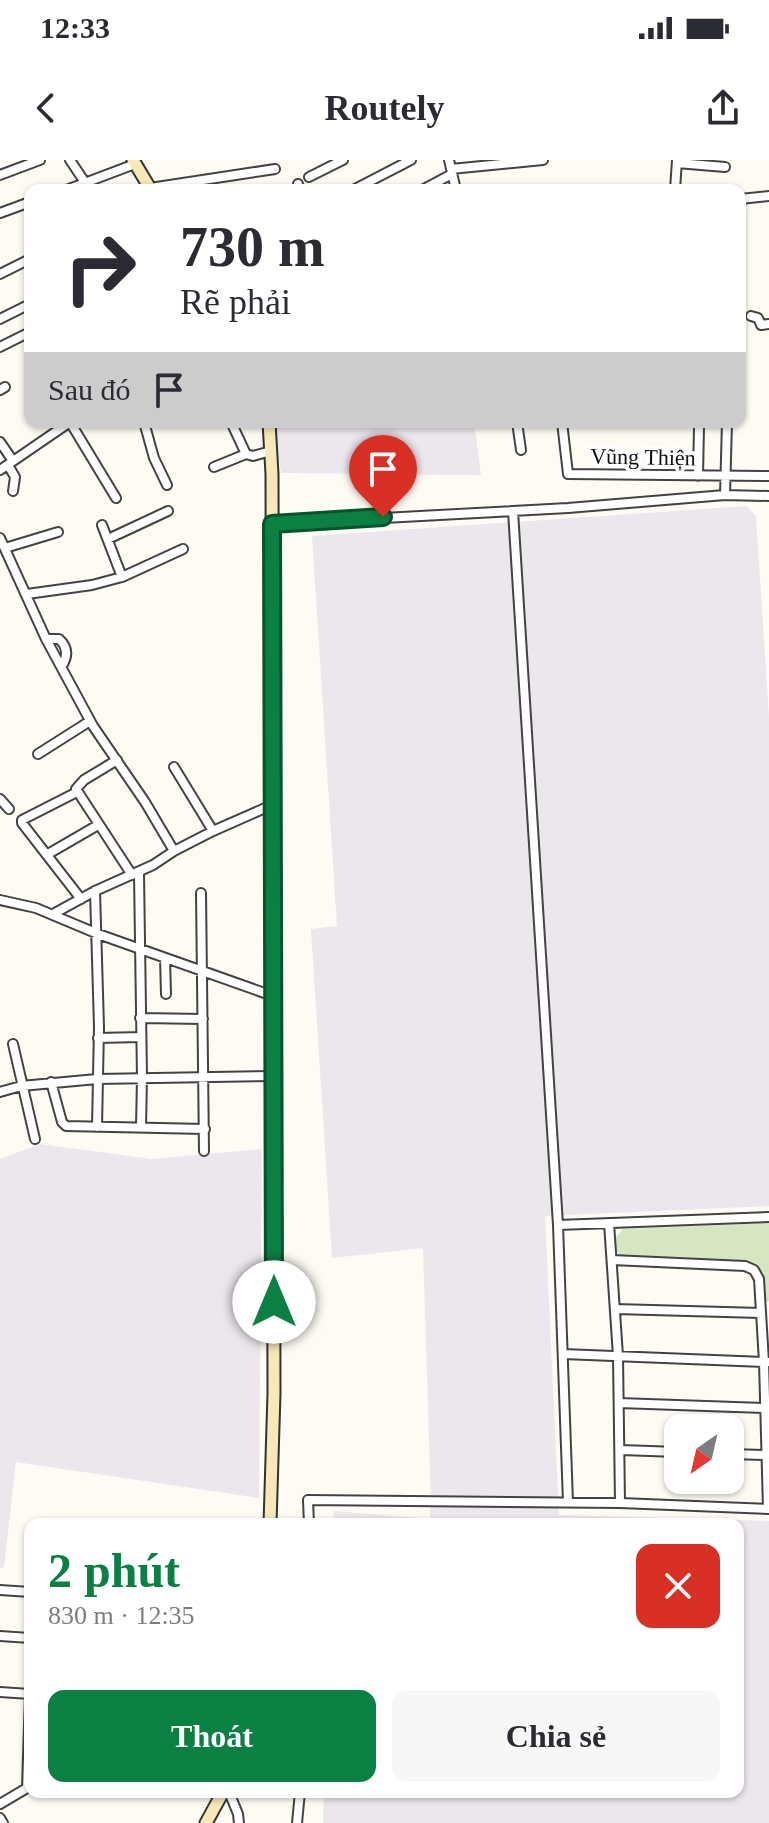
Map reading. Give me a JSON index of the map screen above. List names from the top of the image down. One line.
{"streets":{"street":["Vũng Thiện"]},"north":"bottom left","page":{"status":"12:33","header":"Routely","turn":["730 m","Rẽ phải"],"then":"Sau đó","heading":["2 phút","830 m · 12:35"],"buttons":["Thoát","Chia sẻ"]}}
